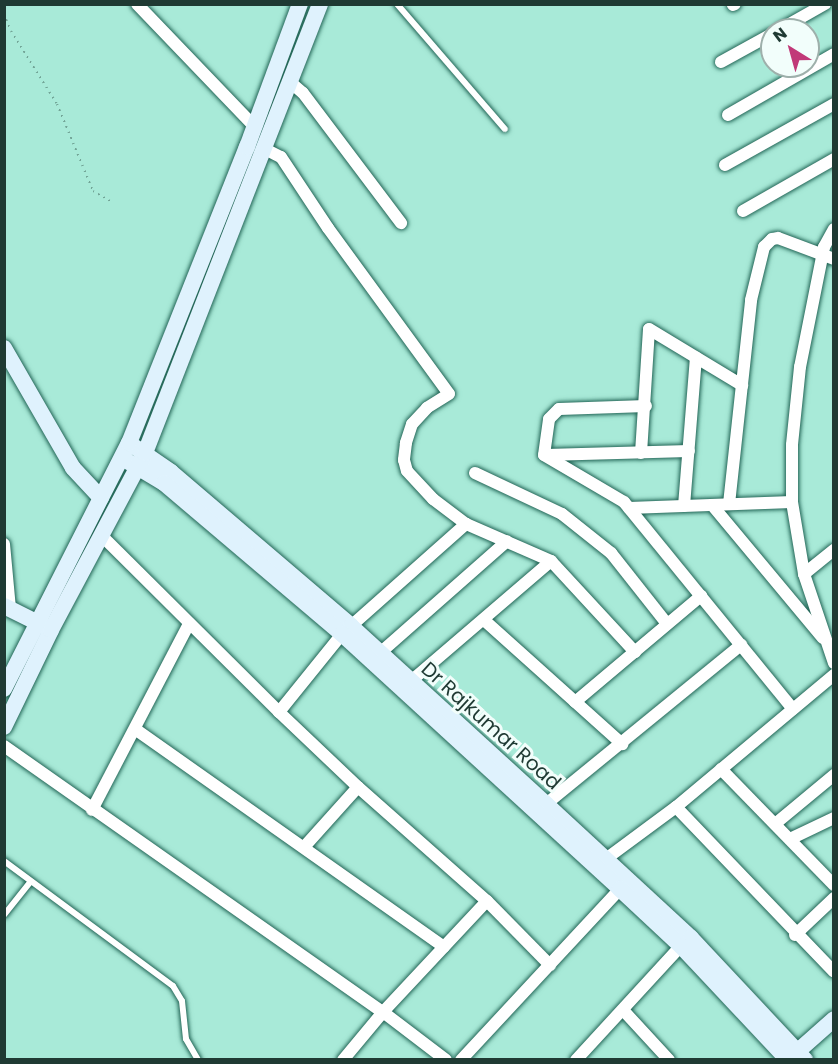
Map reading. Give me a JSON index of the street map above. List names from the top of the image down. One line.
{"streets":{"main road":["Dr Rajkumar Road"]},"north":"top left"}
